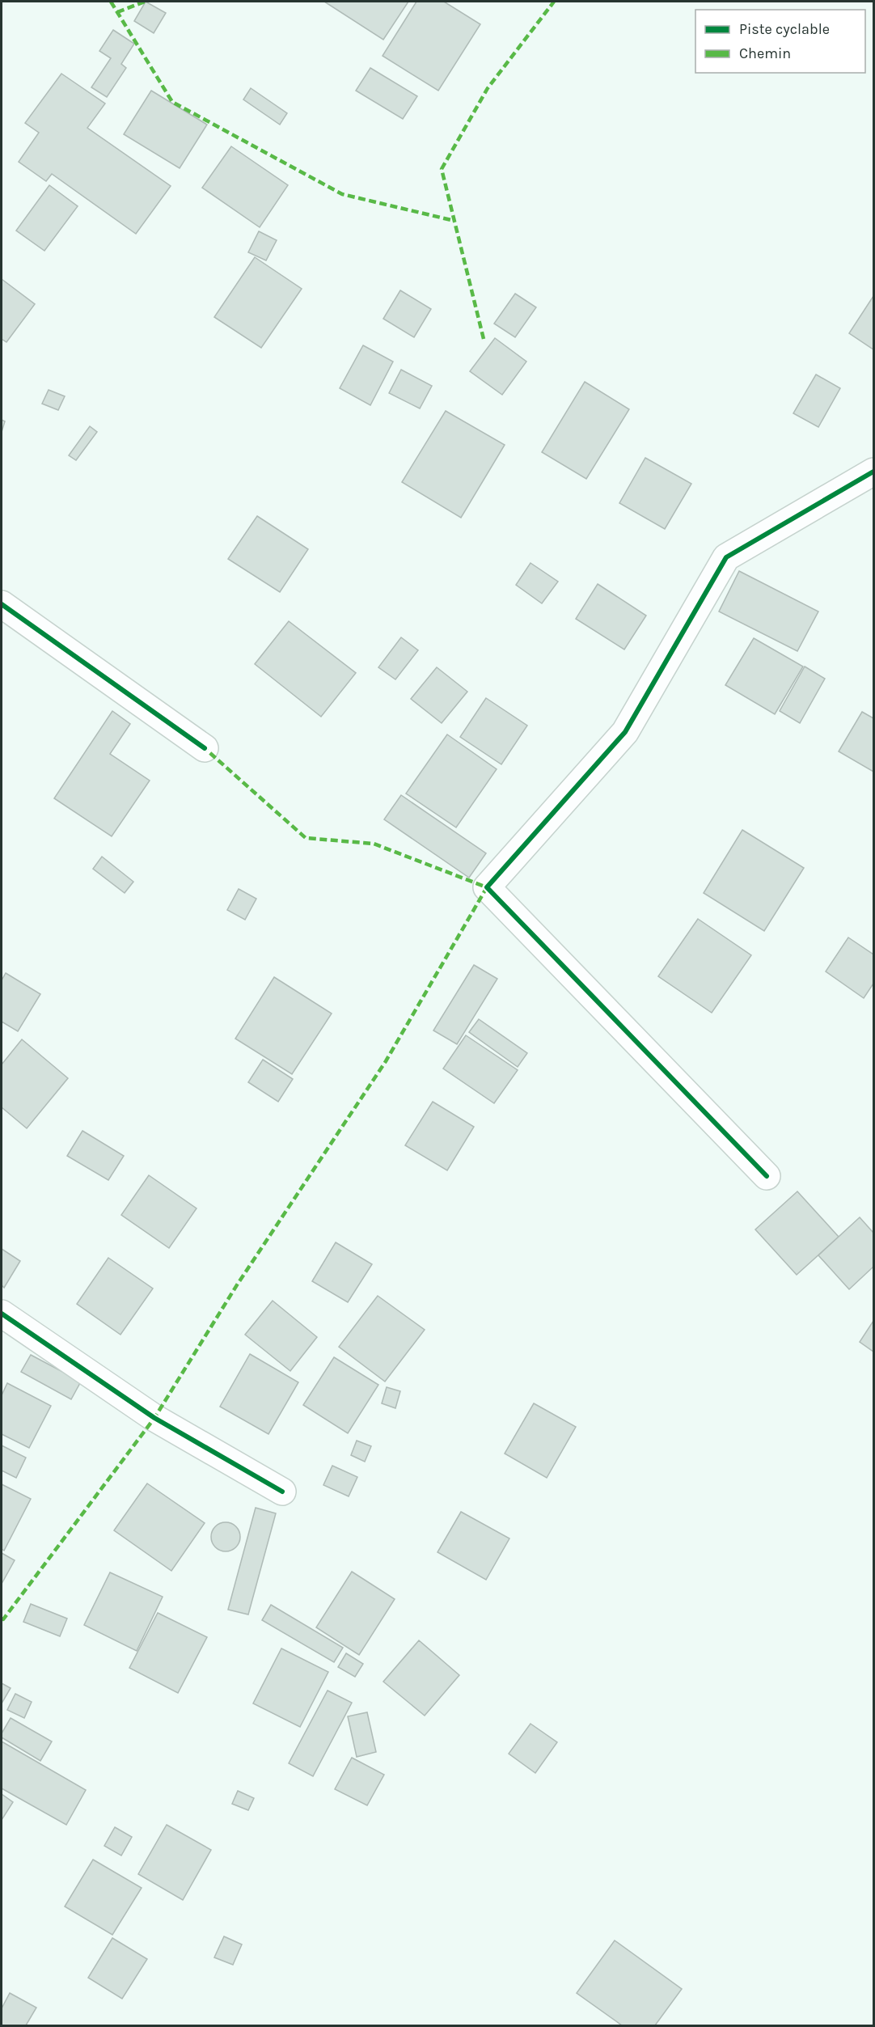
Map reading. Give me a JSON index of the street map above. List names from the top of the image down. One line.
{"legend":["Piste cyclable","Chemin"]}
